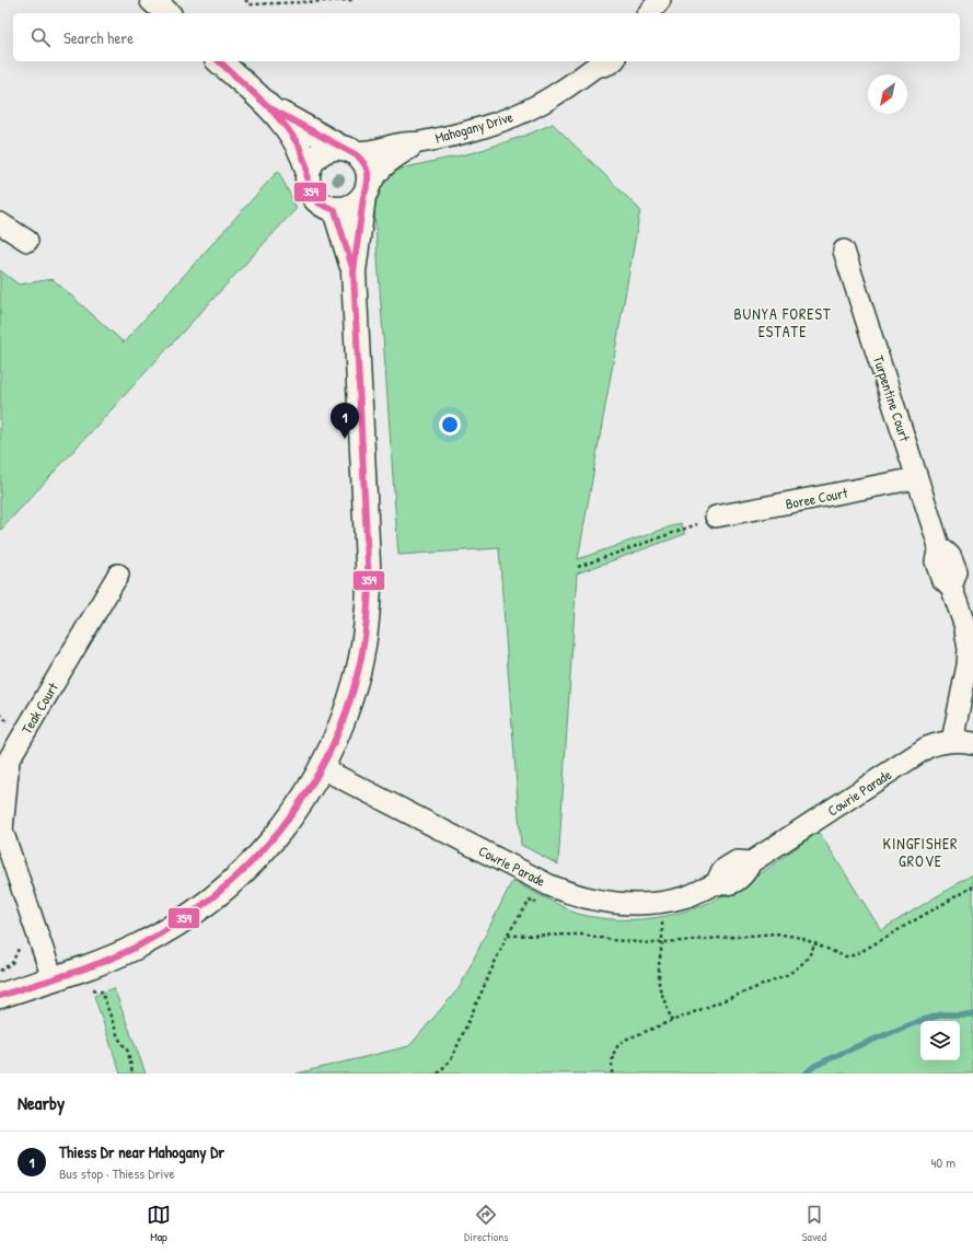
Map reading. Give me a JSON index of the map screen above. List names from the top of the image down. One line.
{"streets":{"street":["Mahogany Drive","Turpentine Court","Boree Court","Teak Court","Cowrie Parade"]},"crossings":[["Turpentine Court","Boree Court"],["Turpentine Court","Cowrie Parade"]],"districts":["BUNYA FOREST ESTATE","KINGFISHER GROVE"],"lines":["transit line 359"],"north":"bottom left","page":{"search":"Search here","pins":"1","heading":"Nearby","list":[{"mark":"1","name":"Thiess Dr near Mahogany Dr","note":"Bus stop · Thiess Drive","value":"40 m"}],"nav":["Map","Directions","Saved"]}}
